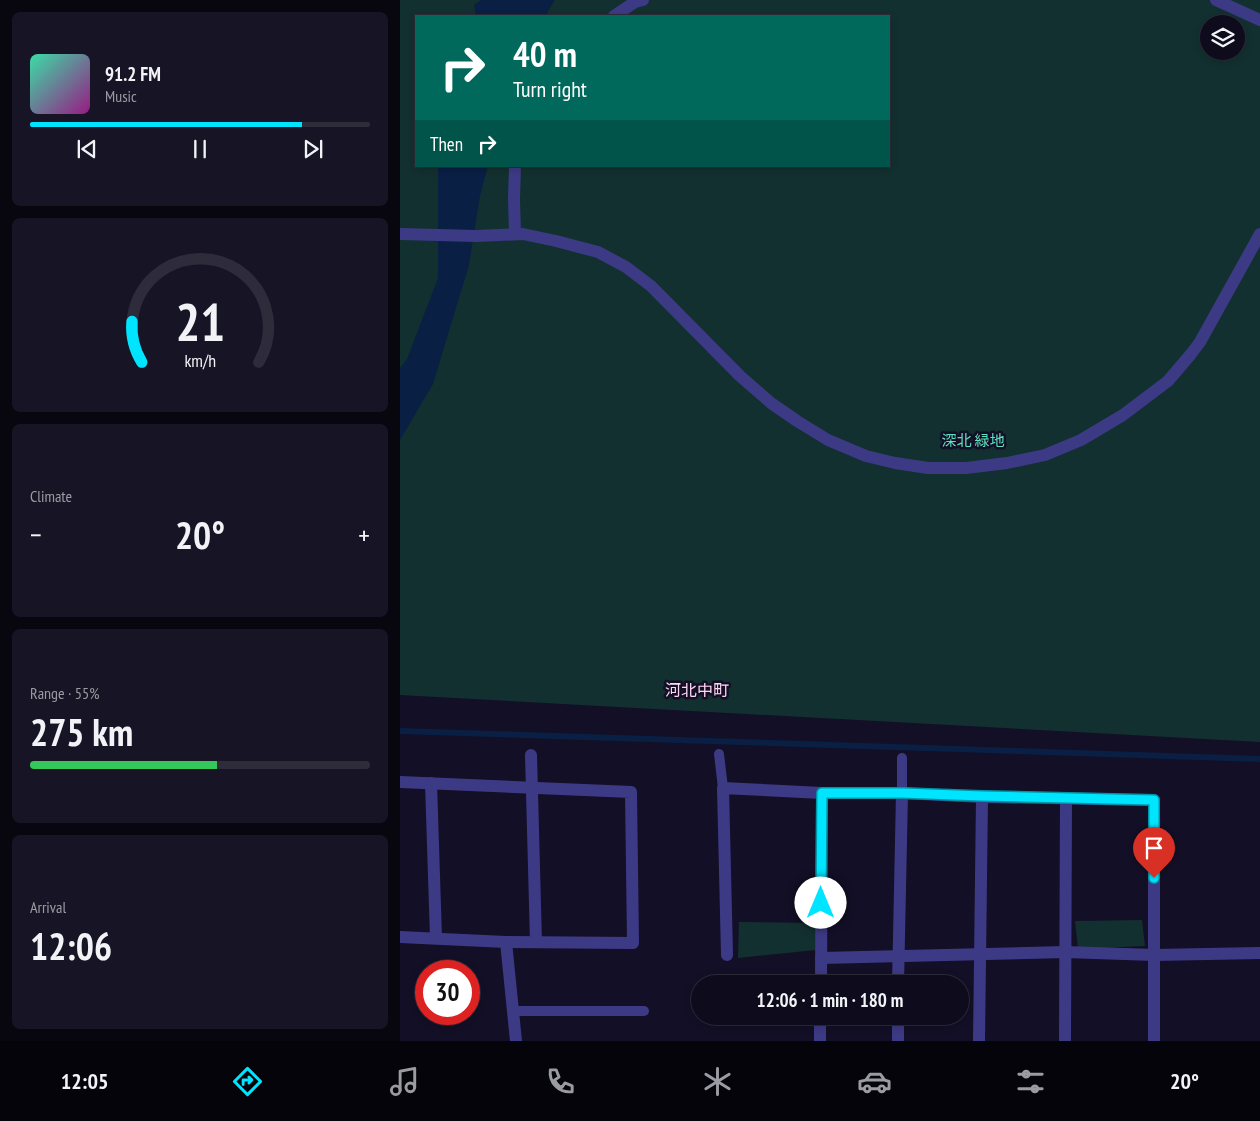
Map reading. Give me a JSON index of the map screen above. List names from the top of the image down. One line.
{"districts":["河北中町"],"parks":["深北 緑地"],"page":{"turn":["40 m","Turn right"],"song":["91.2 FM","Music"],"then":"Then","tile":["Climate",["Range · 55%","275 km"],["Arrival","12:06"]],"heat":["−","20°","+"],"limit":"30","trip":"12:06 · 1 min · 180 m","tabs":["12:05","20°"],"gauge":["21","km/h"]}}
